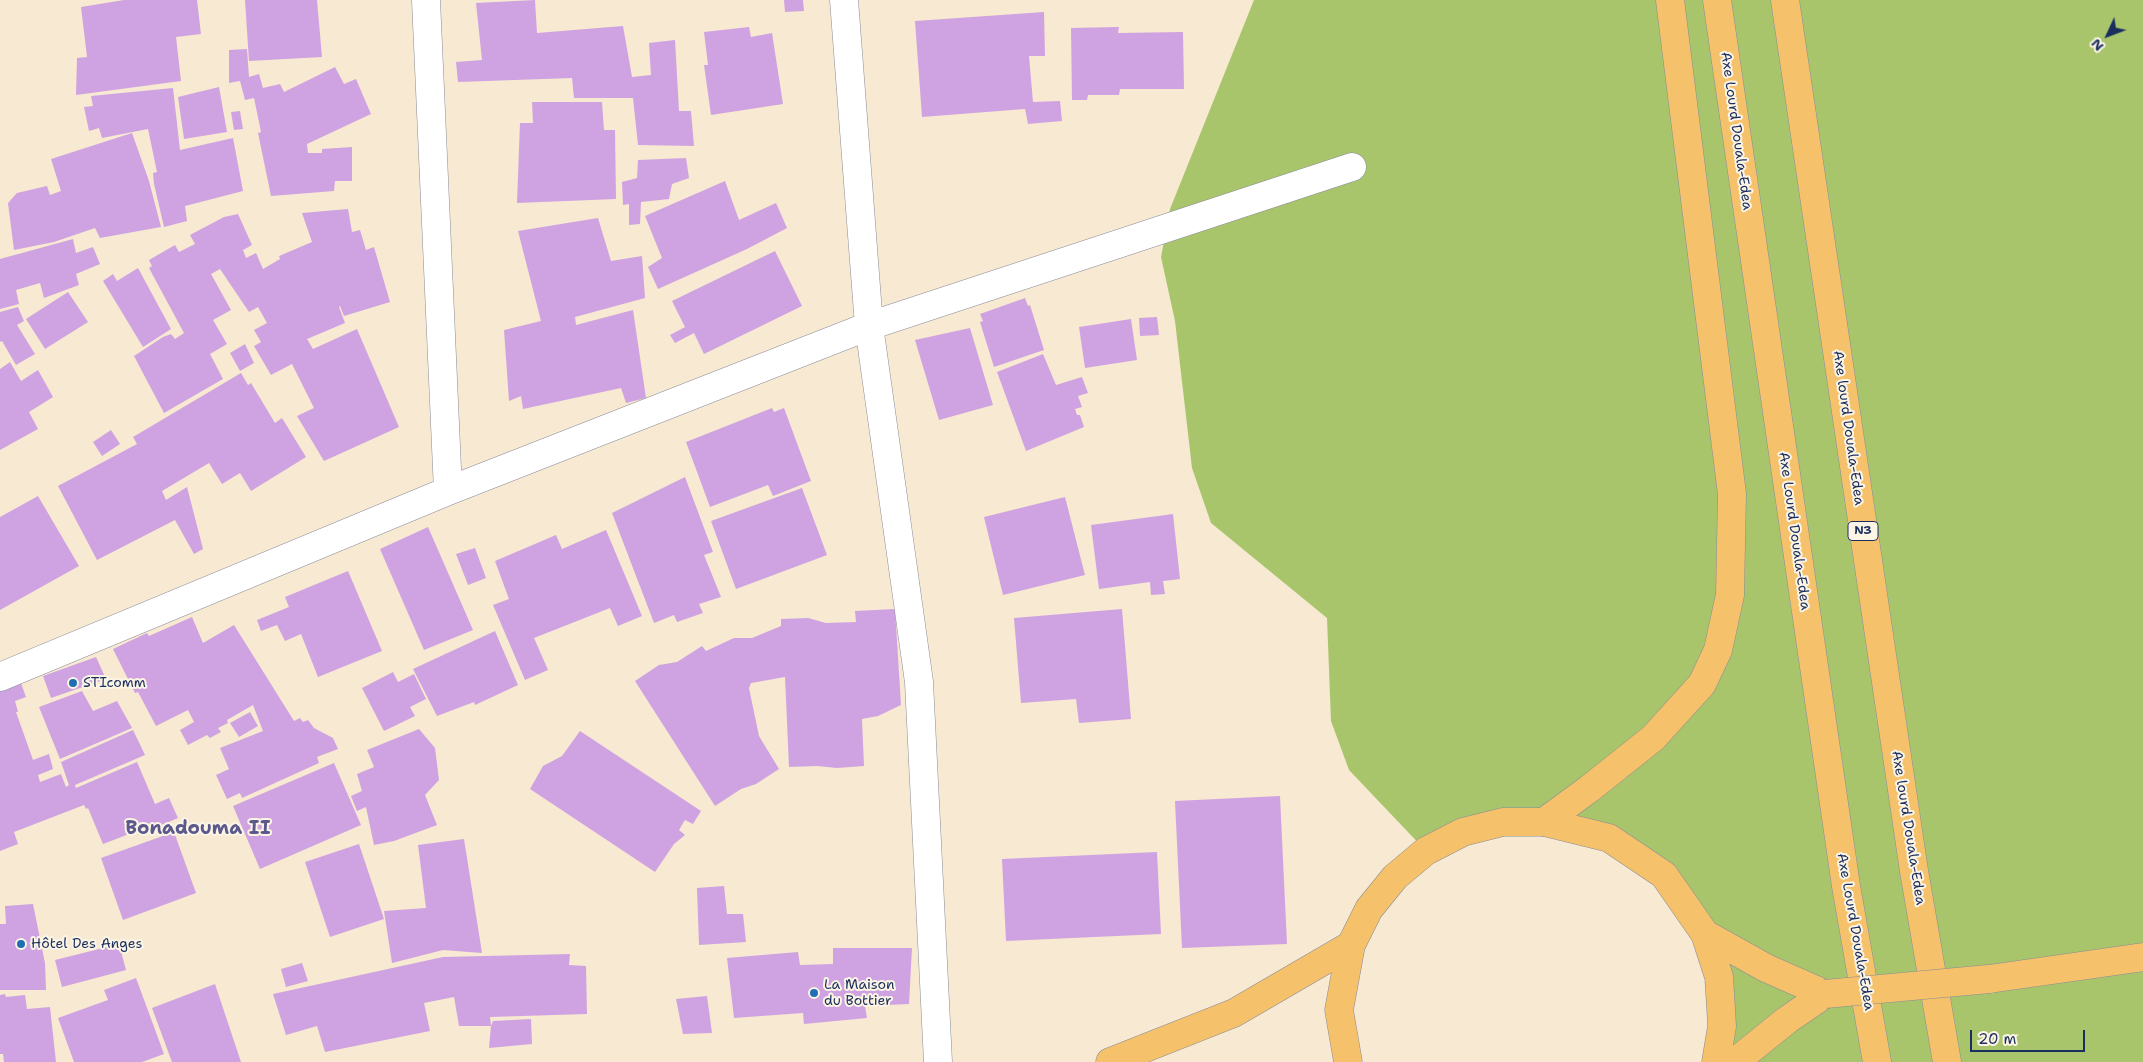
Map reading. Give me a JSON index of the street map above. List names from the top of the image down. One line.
{"streets":{"main road":["Axe Lourd Douala-Edea","Axe lourd Douala-Edea","N3"]},"districts":["Bonadouma II"],"places":["STIcomm","Hôtel Des Anges","La Maison du Bottier"],"scale_bar":"20 m","north":"bottom left"}
